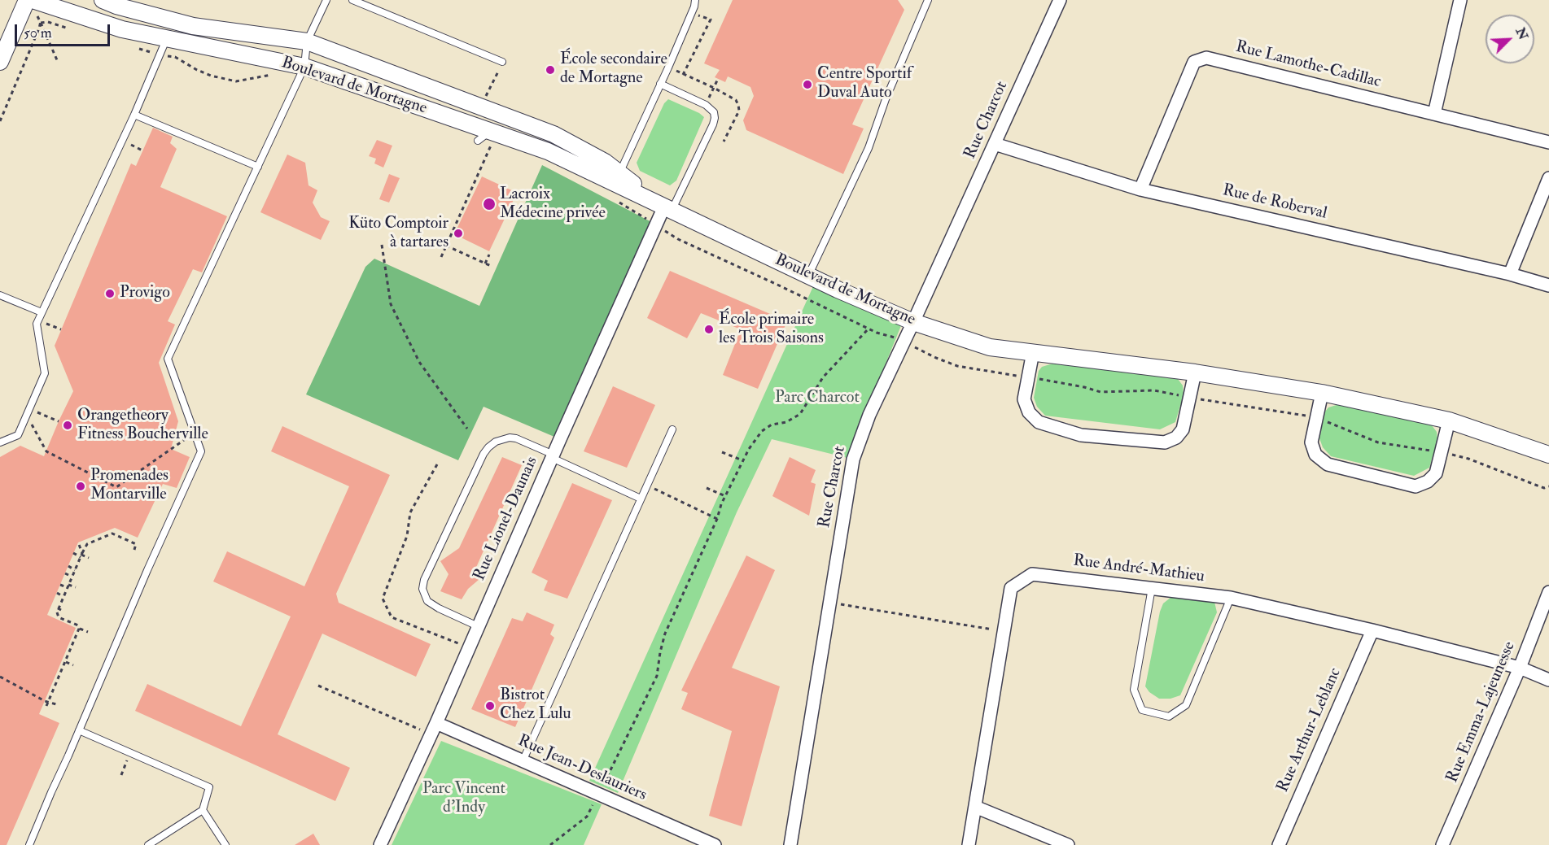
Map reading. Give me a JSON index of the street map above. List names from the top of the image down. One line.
{"streets":{"street":["Rue Lamothe-Cadillac","Boulevard de Mortagne","Rue Charcot","Rue de Roberval","Rue Lionel-Daunais","Rue André-Mathieu","Rue Emma-Lajeunesse","Rue Arthur-Leblanc","Rue Jean-Deslauriers"]},"crossings":[["Rue Lamothe-Cadillac","Rue de Roberval"],["Boulevard de Mortagne","Rue Charcot"],["Boulevard de Mortagne","Rue Lionel-Daunais"],["Rue Charcot","Rue de Roberval"],["Rue Lionel-Daunais","Rue Jean-Deslauriers"],["Rue André-Mathieu","Rue Emma-Lajeunesse"],["Rue André-Mathieu","Rue Arthur-Leblanc"]],"parks":["Parc Charcot","Parc Vincent d'Indy"],"places":["École secondaire de Mortagne","Centre Sportif Duval Auto","Lacroix Médecine privée","Küto Comptoir à tartares","Provigo","École primaire les Trois Saisons","Orangetheory Fitness Boucherville","Promenades Montarville","Bistrot Chez Lulu"],"scale_bar":"50 m","north":"top right"}
